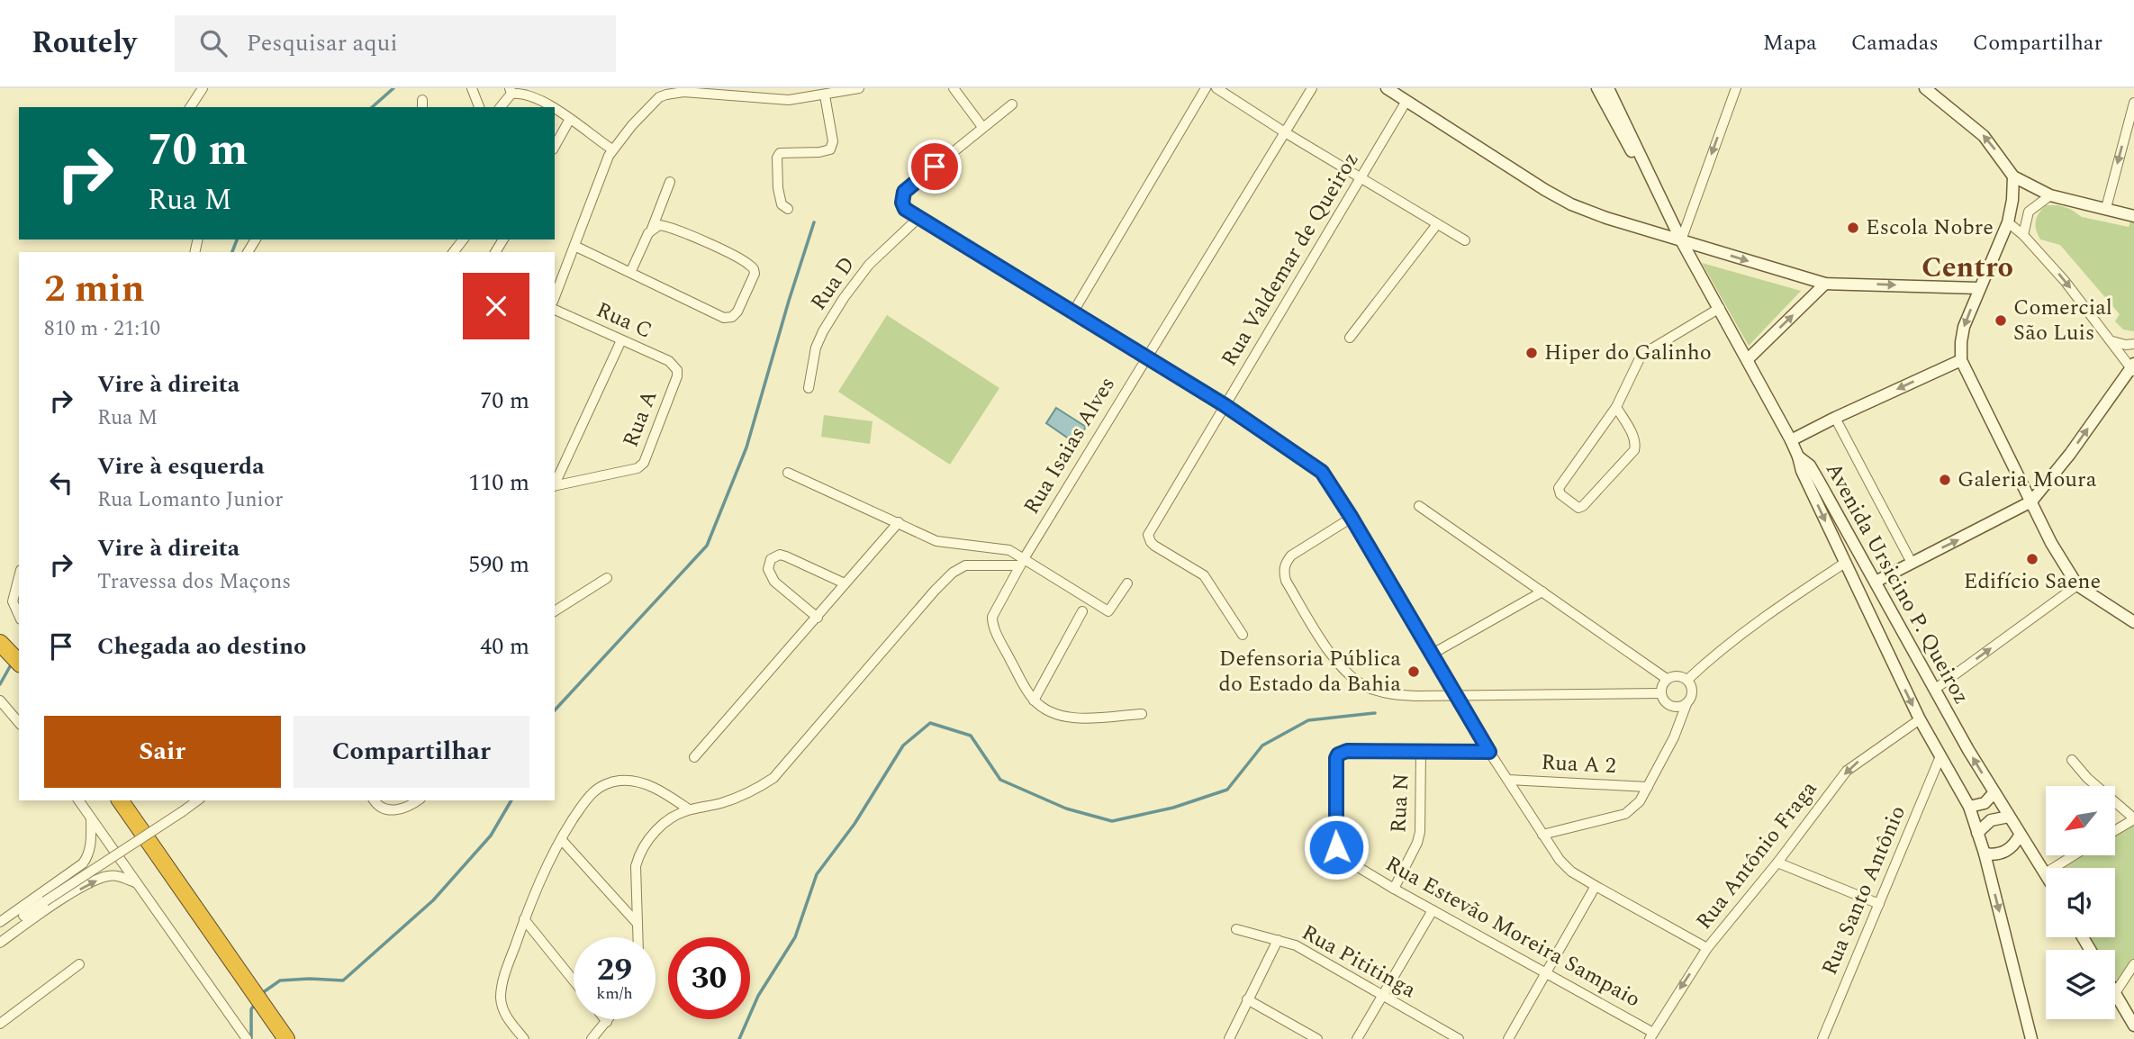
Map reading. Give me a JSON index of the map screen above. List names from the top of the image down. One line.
{"streets":{"street":["Rua Valdemar de Queiroz","Rua D","Rua C","Rua A","Rua Isaias Alves","Avenida Ursicino P. Queiroz","Rua A 2","Rua N","Rua Antônio Fraga","Rua Santo Antônio","Rua Estevão Moreira Sampaio","Rua Pititinga"]},"crossings":[["Rua C","Rua A"],["Avenida Ursicino P. Queiroz","Rua Antônio Fraga"],["Avenida Ursicino P. Queiroz","Rua Santo Antônio"],["Rua N","Rua Estevão Moreira Sampaio"],["Rua Antônio Fraga","Rua Estevão Moreira Sampaio"]],"one_way":["Rua Antônio Fraga"],"districts":["Centro"],"places":["Escola Nobre","Comercial São Luis","Hiper do Galinho","Galeria Moura","Edifício Saene","Defensoria Pública do Estado da Bahia"],"north":"bottom left","page":{"header":"Routely","search":"Pesquisar aqui","nav":["Mapa","Camadas","Compartilhar"],"turn":["70 m","Rua M"],"heading":["2 min","810 m · 21:10"],"list":[{"name":"Vire à direita","note":"Rua M","value":"70 m"},{"name":"Vire à esquerda","note":"Rua Lomanto Junior","value":"110 m"},{"name":"Vire à direita","note":"Travessa dos Maçons","value":"590 m"},{"name":"Chegada ao destino","value":"40 m"}],"buttons":["Sair","Compartilhar"],"speed":"29 km/h","limit":"30"}}
